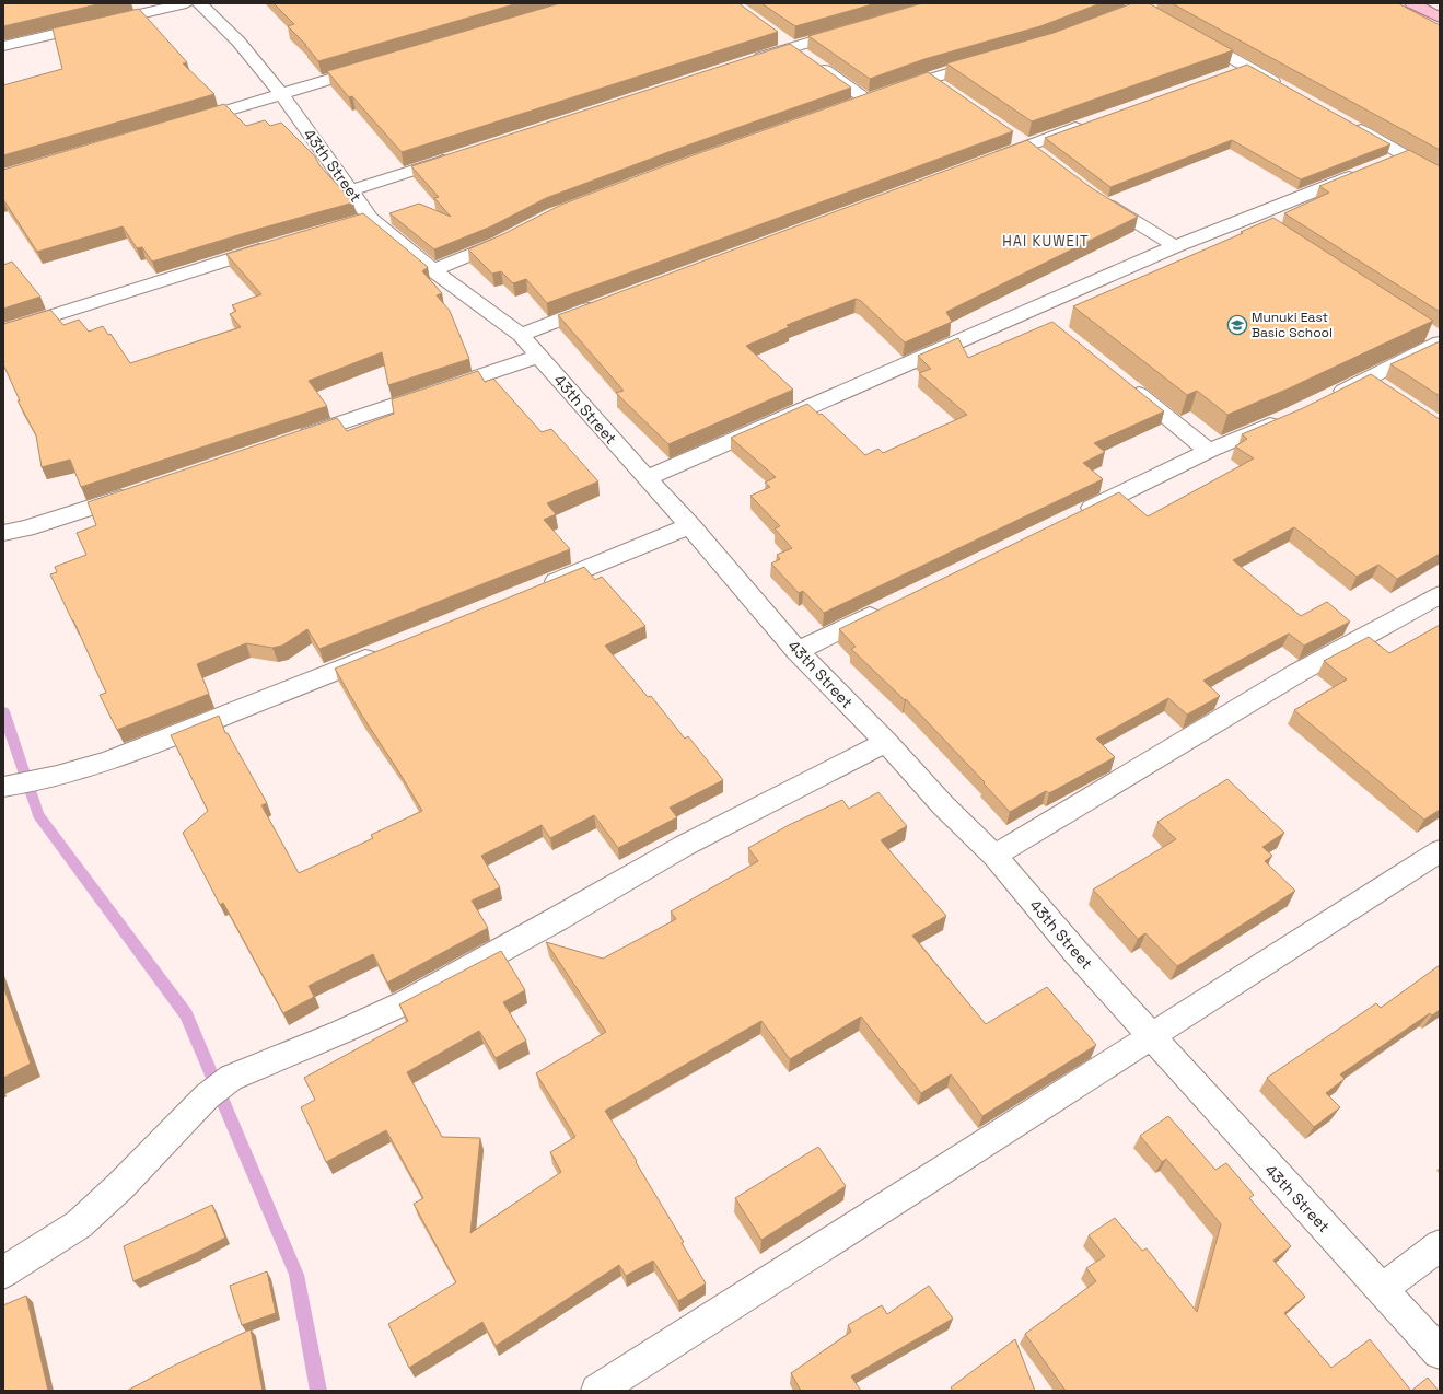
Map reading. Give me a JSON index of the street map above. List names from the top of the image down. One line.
{"streets":{"street":["43th Street"]},"districts":["HAI KUWEIT"],"places":{"school or university":["Munuki East Basic School"]}}
